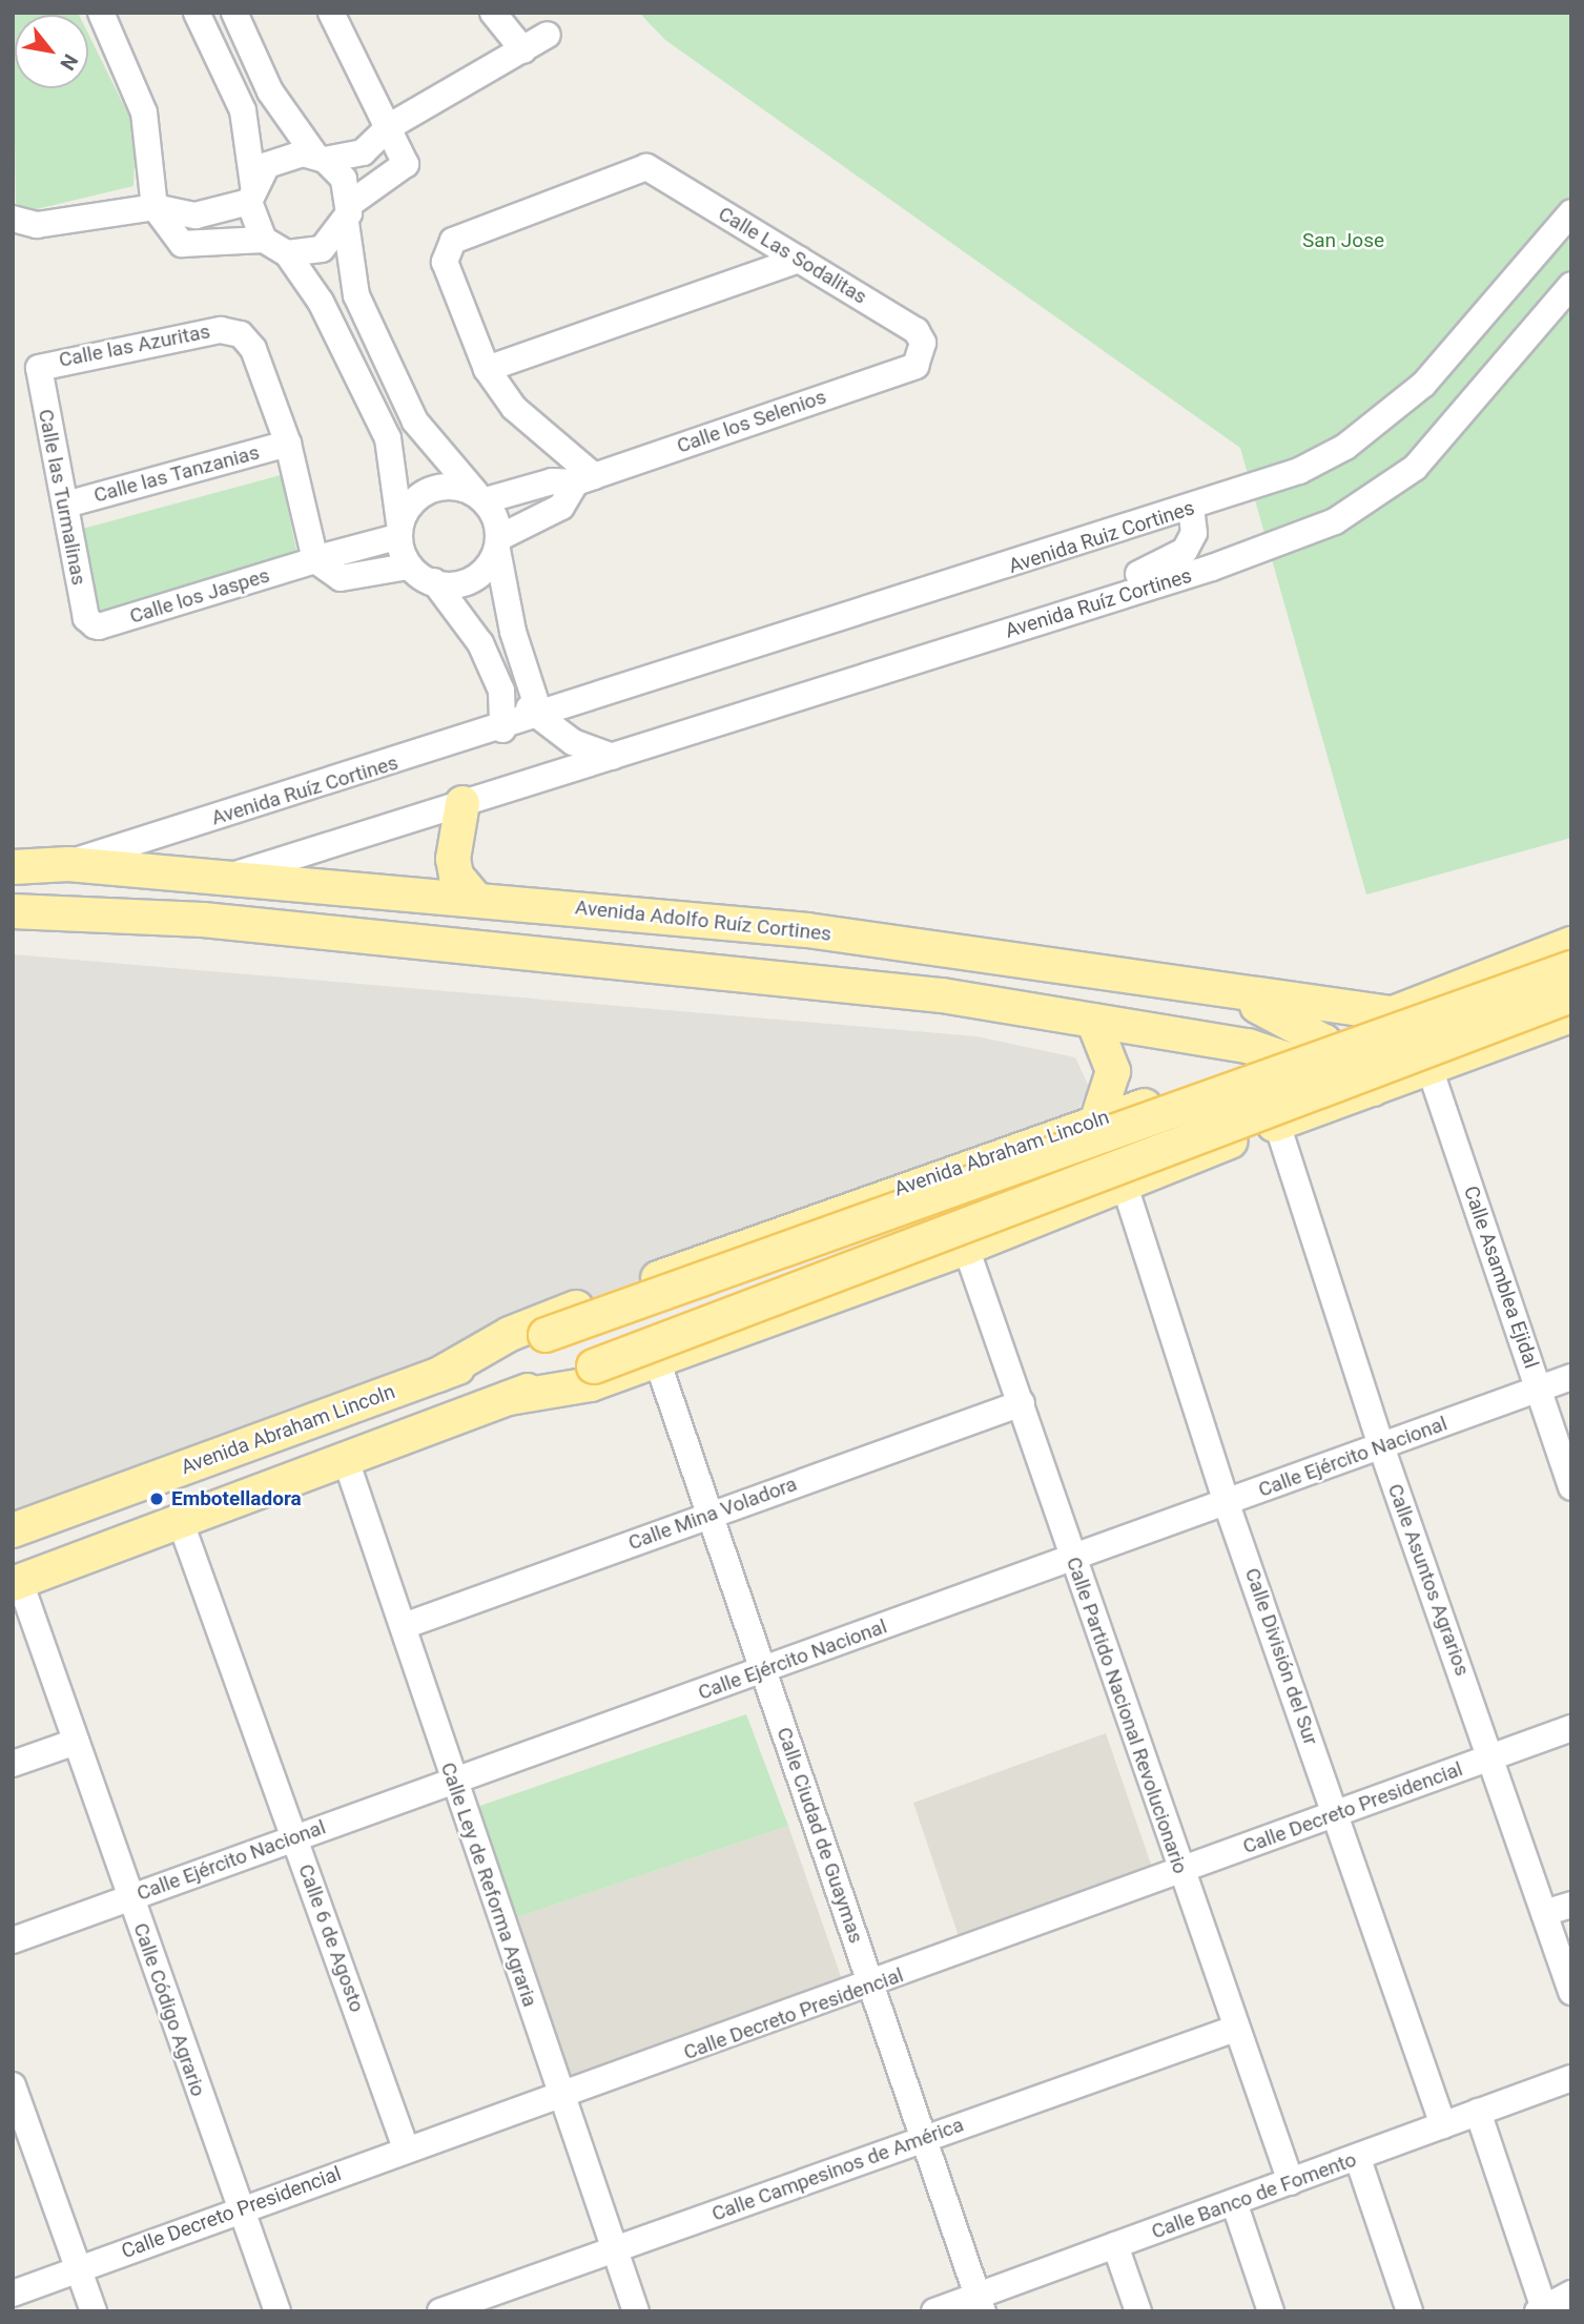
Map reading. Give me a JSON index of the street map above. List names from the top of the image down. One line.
{"streets":{"main road":["Avenida Adolfo Ruíz Cortines","Avenida Abraham Lincoln"],"street":["Calle Las Sodalitas","Calle las Azuritas","Calle los Selenios","Calle las Tanzanias","Calle las Turmalinas","Avenida Ruiz Cortines","Calle los Jaspes","Avenida Ruíz Cortines","Calle Asamblea Ejidal","Calle Ejército Nacional","Calle Mina Voladora","Calle Asuntos Agrarios","Calle División del Sur","Calle Partido Nacional Revolucionario","Calle Decreto Presidencial","Calle Ciudad de Guaymas","Calle Ley de Reforma Agraria","Calle 6 de Agosto","Calle Código Agrario","Calle Campesinos de América","Calle Banco de Fomento"]},"crossings":[["Calle Las Sodalitas","Calle los Selenios"],["Calle las Azuritas","Calle las Tanzanias"],["Calle las Azuritas","Calle las Turmalinas"],["Calle los Selenios","Calle los Jaspes"],["Calle las Tanzanias","Calle las Turmalinas"],["Calle las Turmalinas","Calle los Jaspes"],["Avenida Ruiz Cortines","Avenida Ruíz Cortines"],["Avenida Ruíz Cortines","Avenida Adolfo Ruíz Cortines"],["Avenida Adolfo Ruíz Cortines","Avenida Abraham Lincoln"],["Calle Asamblea Ejidal","Calle Ejército Nacional"],["Calle Ejército Nacional","Calle Asuntos Agrarios"],["Calle Ejército Nacional","Calle División del Sur"],["Calle Ejército Nacional","Calle Partido Nacional Revolucionario"],["Calle Ejército Nacional","Calle Ciudad de Guaymas"],["Calle Ejército Nacional","Calle Ley de Reforma Agraria"],["Calle Ejército Nacional","Calle 6 de Agosto"],["Calle Ejército Nacional","Calle Código Agrario"],["Calle Mina Voladora","Calle Partido Nacional Revolucionario"],["Calle Mina Voladora","Calle Ciudad de Guaymas"],["Calle Mina Voladora","Calle Ley de Reforma Agraria"],["Calle Asuntos Agrarios","Calle Decreto Presidencial"],["Calle División del Sur","Calle Decreto Presidencial"],["Calle División del Sur","Calle Banco de Fomento"],["Calle Partido Nacional Revolucionario","Calle Decreto Presidencial"],["Calle Partido Nacional Revolucionario","Calle Campesinos de América"],["Calle Partido Nacional Revolucionario","Calle Banco de Fomento"],["Calle Decreto Presidencial","Calle Ciudad de Guaymas"],["Calle Decreto Presidencial","Calle Ley de Reforma Agraria"],["Calle Decreto Presidencial","Calle 6 de Agosto"],["Calle Decreto Presidencial","Calle Código Agrario"],["Calle Ciudad de Guaymas","Calle Campesinos de América"],["Calle Ciudad de Guaymas","Calle Banco de Fomento"],["Calle Ley de Reforma Agraria","Calle Campesinos de América"]],"parks":["San Jose"],"places":["Embotelladora"],"north":"bottom right"}
